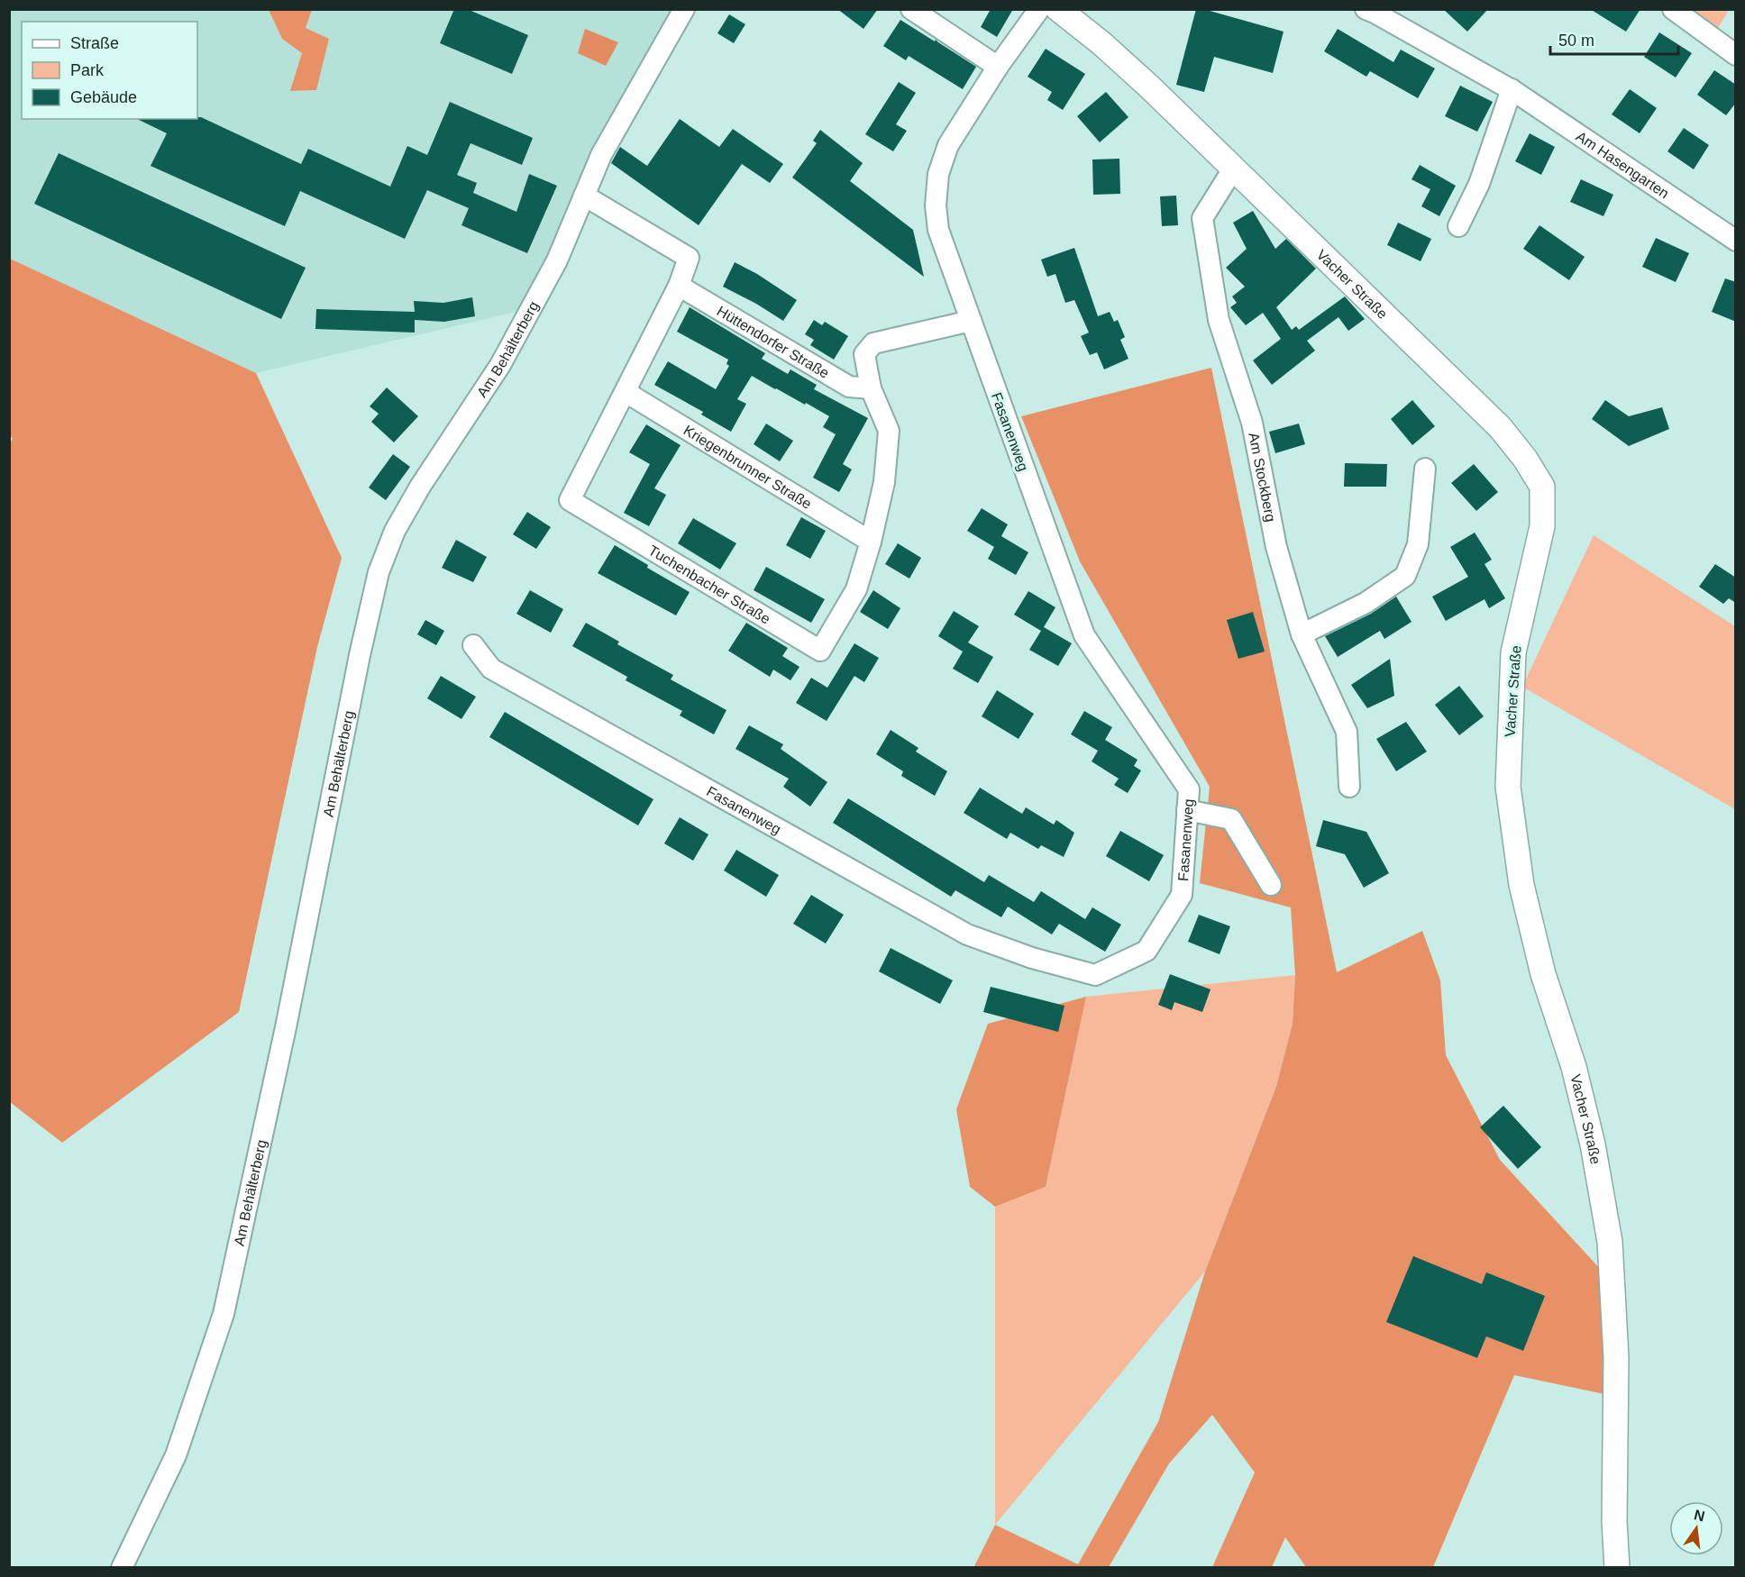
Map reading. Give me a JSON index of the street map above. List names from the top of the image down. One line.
{"streets":{"main road":["Vacher Straße"],"street":["Am Hasengarten","Hüttendorfer Straße","Am Behälterberg","Fasanenweg","Kriegenbrunner Straße","Am Stockberg","Tuchenbacher Straße"]},"crossings":[["Vacher Straße","Am Stockberg"],["Hüttendorfer Straße","Tuchenbacher Straße"],["Am Behälterberg","Tuchenbacher Straße"],["Fasanenweg","Tuchenbacher Straße"],["Kriegenbrunner Straße","Tuchenbacher Straße"]],"legend":["Straße","Park","Gebäude"],"scale_bar":"50 m","north":"top"}
